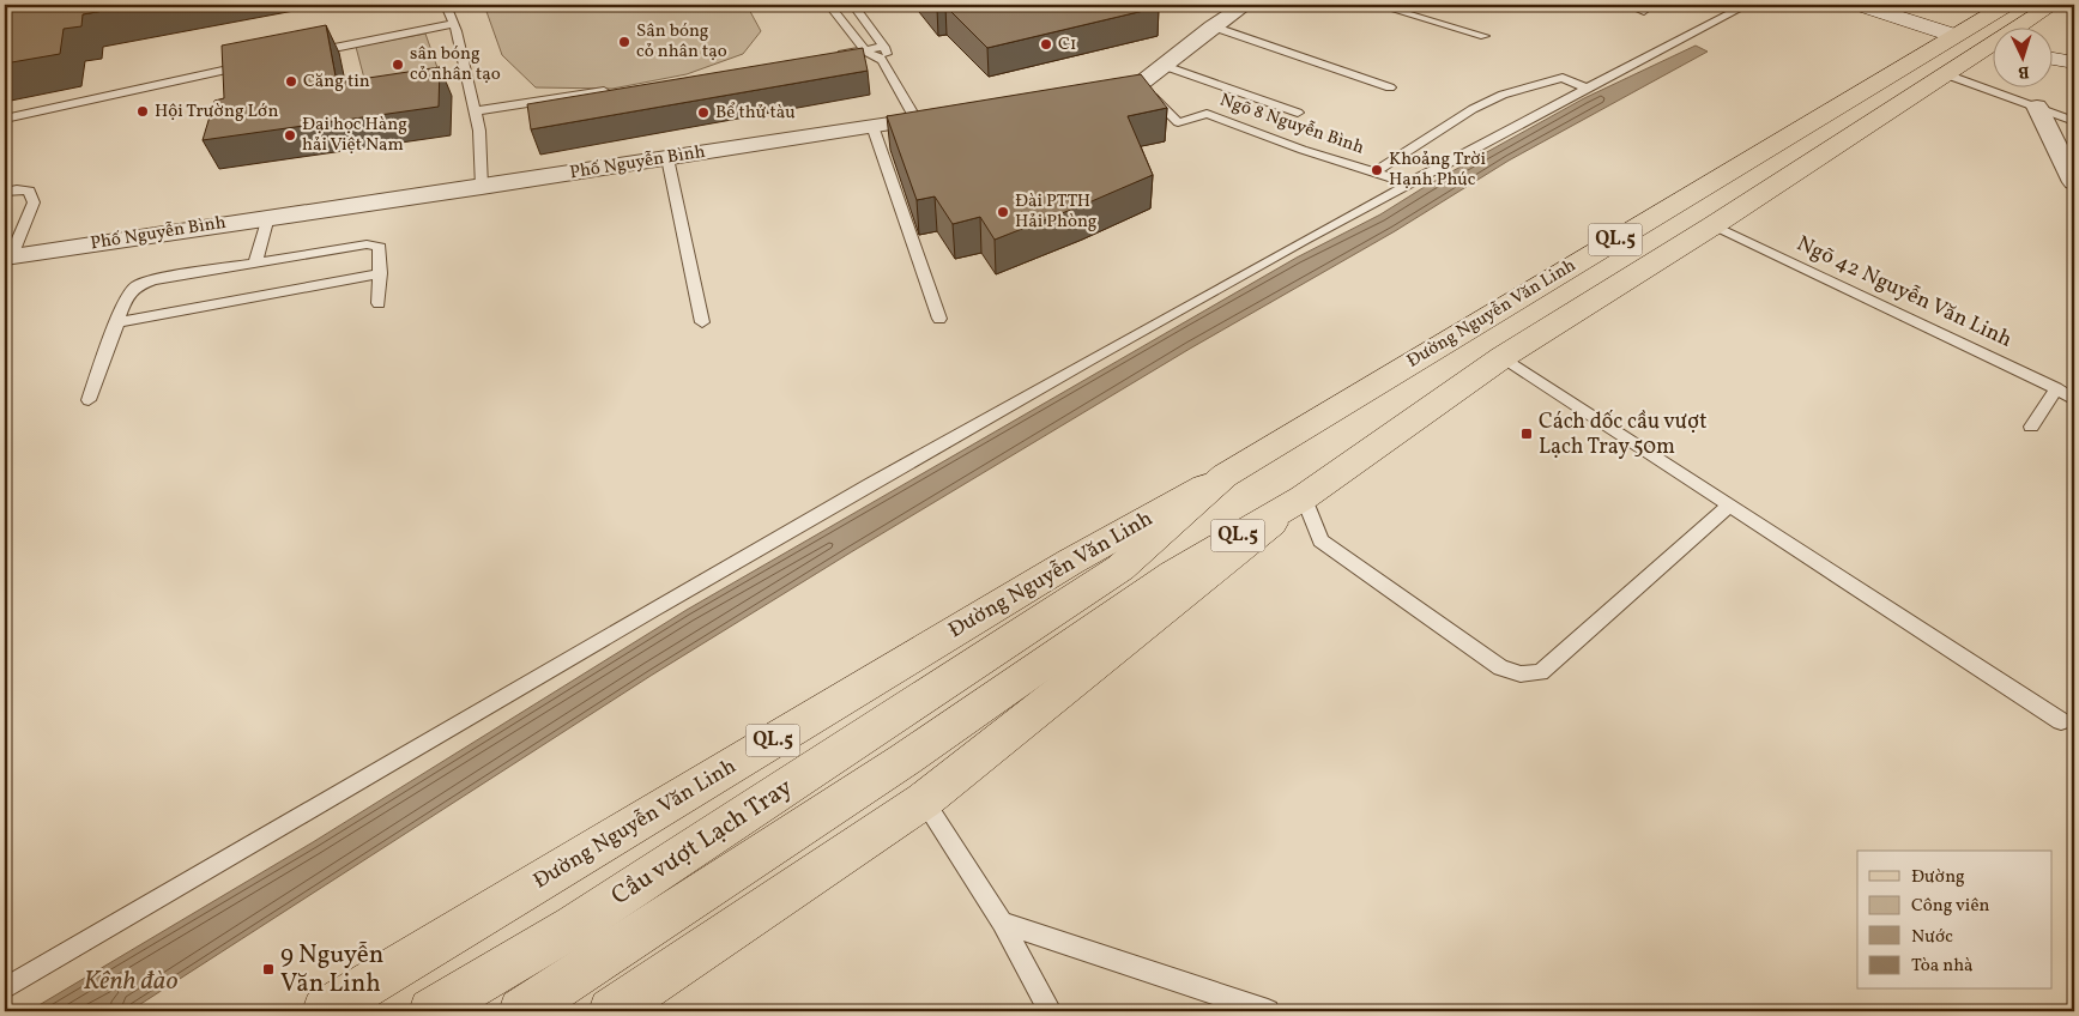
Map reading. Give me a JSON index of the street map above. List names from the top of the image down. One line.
{"streets":{"main road":["QL.5","Đường Nguyễn Văn Linh","Cầu vượt Lạch Tray"],"street":["Phố Nguyễn Bình"],"lane":["Ngõ 8 Nguyễn Bình","Ngõ 42 Nguyễn Văn Linh"]},"crossings":[["Ngõ 42 Nguyễn Văn Linh","Đường Nguyễn Văn Linh"],["Đường Nguyễn Văn Linh","Cầu vượt Lạch Tray"]],"water":["Kênh đào"],"places":{"other":["Sân bóng cỏ nhân tạo","C1","sân bóng cỏ nhân tạo","Căng tin","Hội Trường Lớn","Bể thử tàu","Đại học Hàng hải Việt Nam","Khoảng Trời Hạnh Phúc","Đài PTTH Hải Phòng"],"transit":["Cách dốc cầu vượt Lạch Tray 50m","9 Nguyễn Văn Linh"]},"legend":["Đường","Công viên","Nước","Tòa nhà"],"north":"bottom"}
